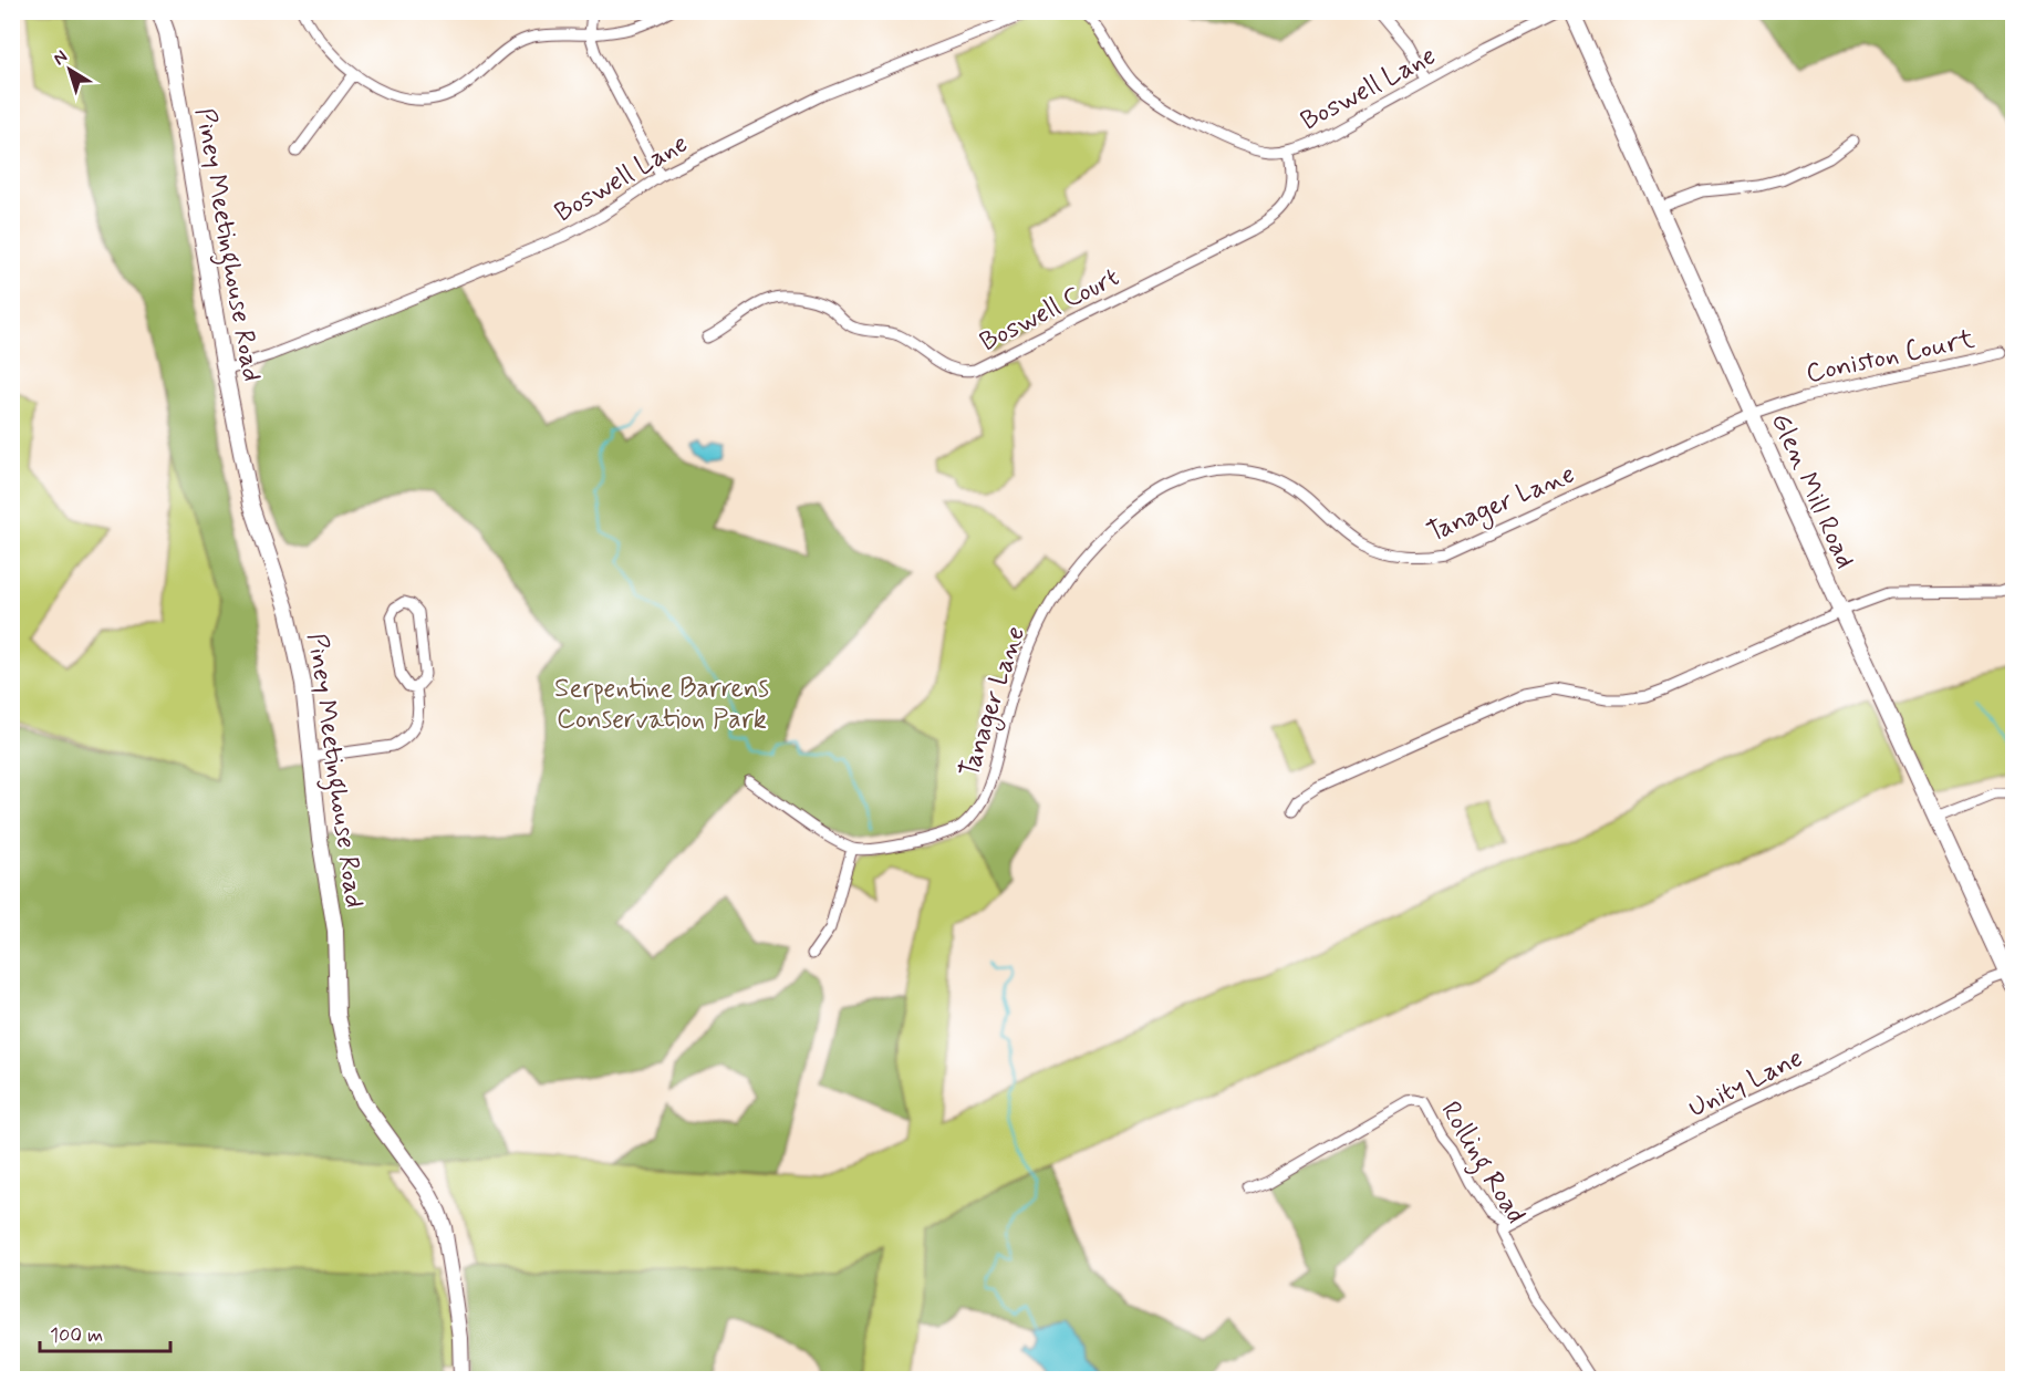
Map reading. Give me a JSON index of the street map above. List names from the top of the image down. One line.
{"streets":{"main road":["Piney Meetinghouse Road","Glen Mill Road"],"street":["Boswell Lane","Boswell Court","Coniston Court","Tanager Lane","Unity Lane","Rolling Road"]},"crossings":[["Boswell Lane","Piney Meetinghouse Road"],["Boswell Lane","Boswell Court"],["Coniston Court","Glen Mill Road"],["Coniston Court","Tanager Lane"],["Glen Mill Road","Tanager Lane"],["Glen Mill Road","Unity Lane"],["Unity Lane","Rolling Road"]],"parks":["Serpentine Barrens Conservation Park"],"scale_bar":"100 m","north":"top left"}
